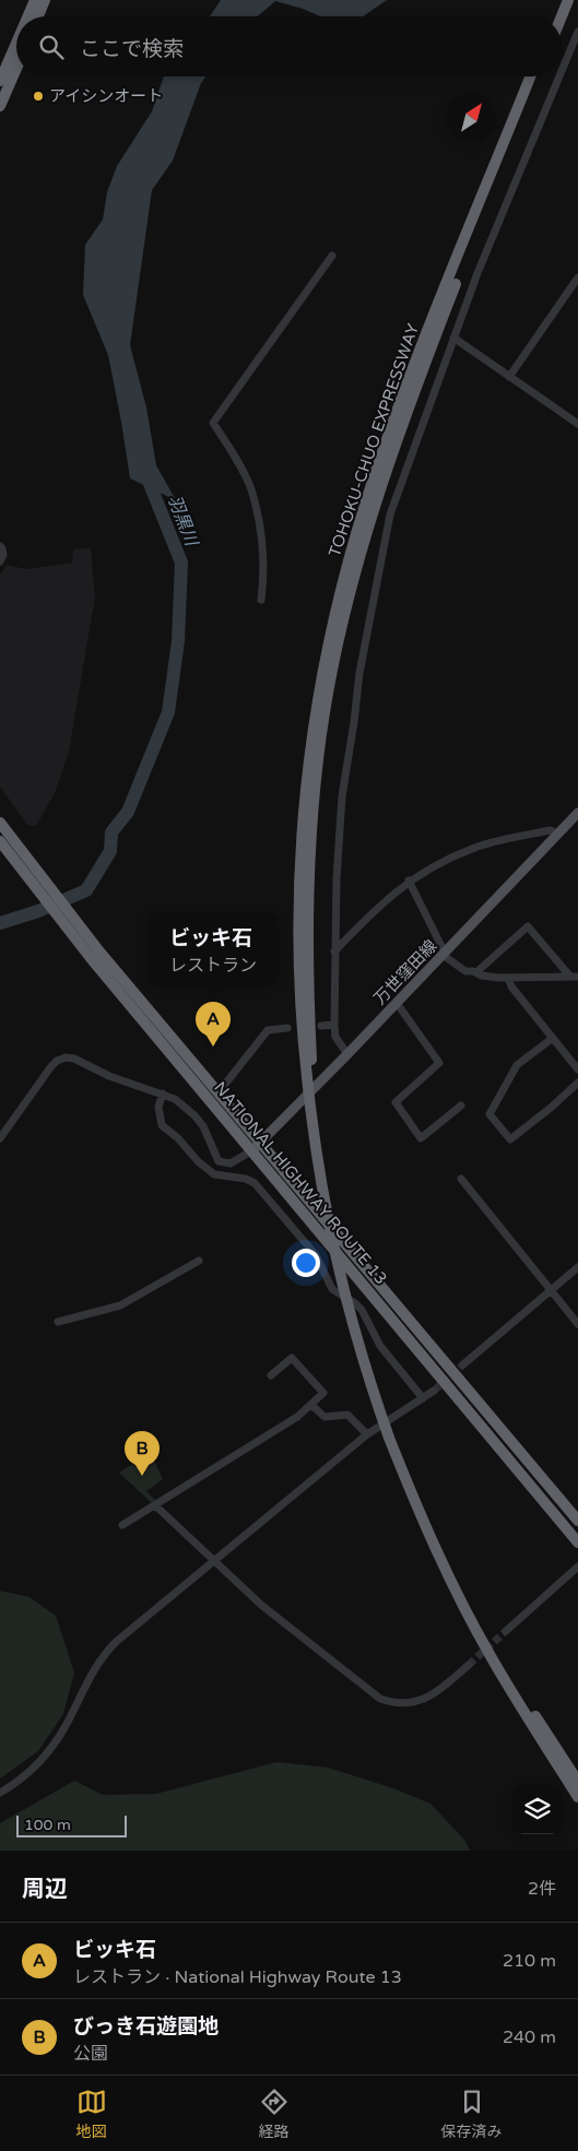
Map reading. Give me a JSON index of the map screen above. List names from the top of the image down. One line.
{"streets":{"highway":["TOHOKU-CHUO EXPRESSWAY","NATIONAL HIGHWAY ROUTE 13"],"main road":["万世窪田線"]},"crossings":[["万世窪田線","NATIONAL HIGHWAY ROUTE 13"]],"water":["羽黒川"],"places":["アイシンオート"],"scale_bar":"100 m","north":"top right","page":{"search":"ここで検索","popup":["ビッキ石","レストラン"],"pins":["A","B"],"scale":"100 m","heading":["周辺","2件"],"list":[{"mark":"A","name":"ビッキ石","note":"レストラン · National Highway Route 13","value":"210 m"},{"mark":"B","name":"びっき石遊園地","note":"公園","value":"240 m"}],"nav":["地図","経路","保存済み"]}}
